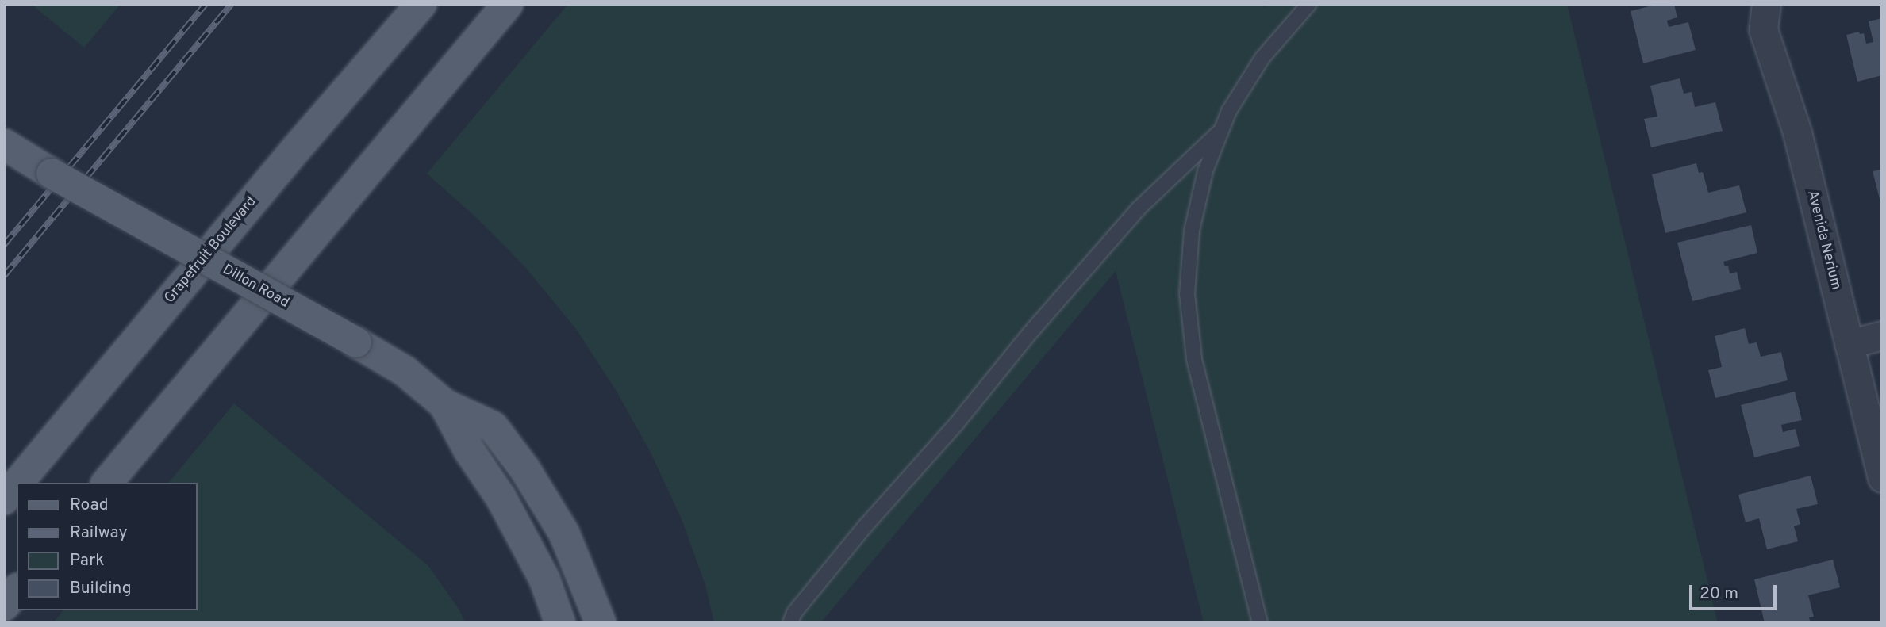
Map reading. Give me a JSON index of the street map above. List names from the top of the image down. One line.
{"streets":{"main road":["Grapefruit Boulevard","Dillon Road"],"street":["Avenida Nerium"]},"legend":["Road","Railway","Park","Building"],"scale_bar":"20 m"}
